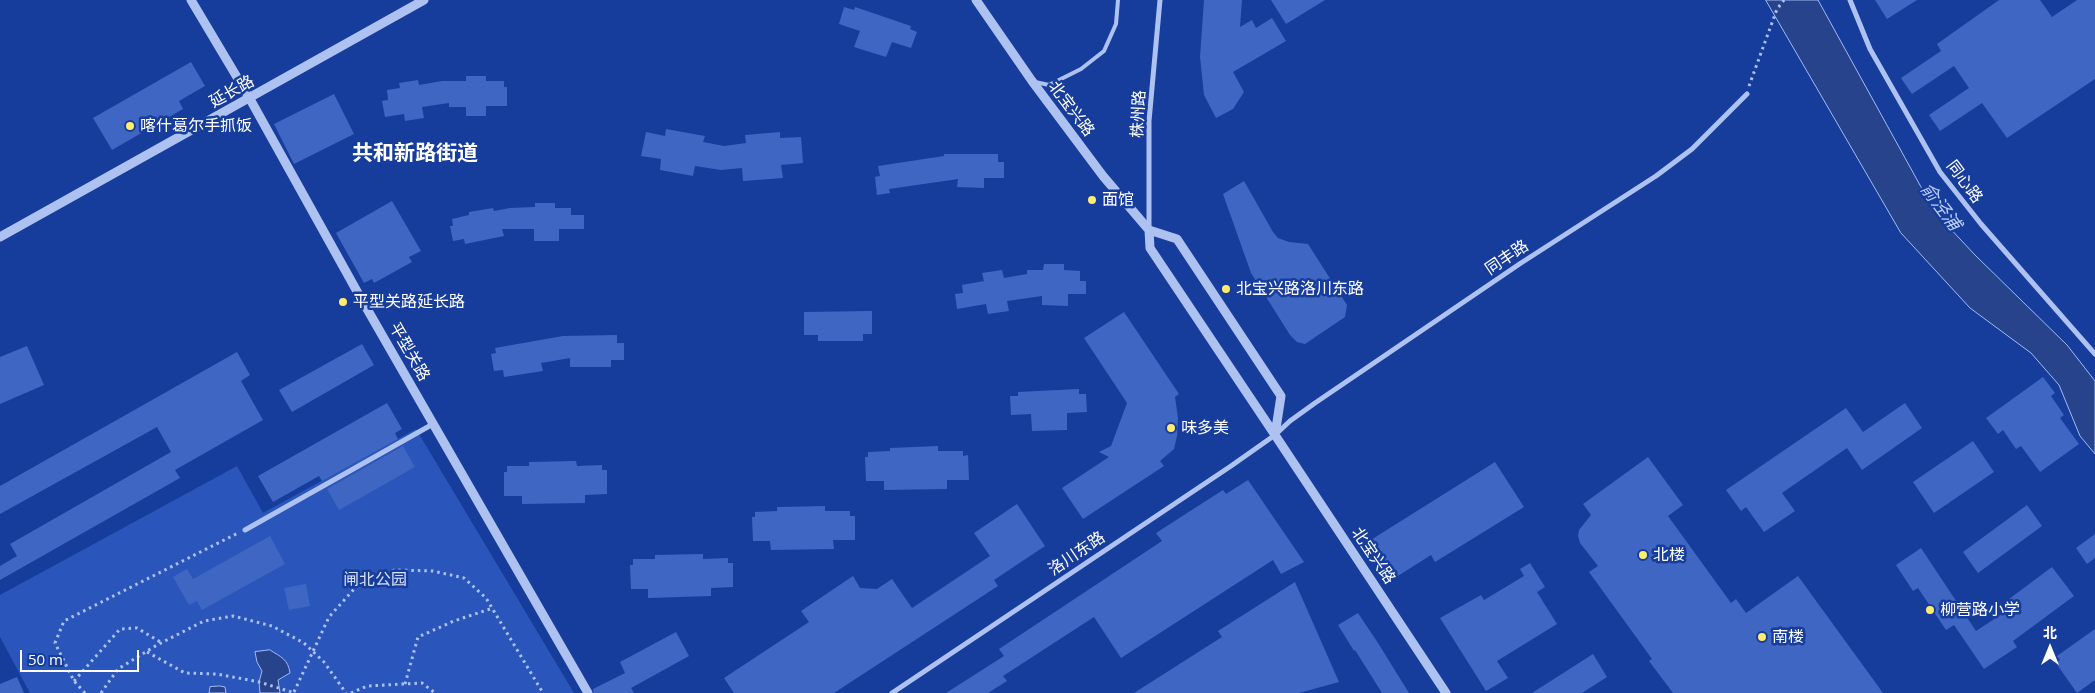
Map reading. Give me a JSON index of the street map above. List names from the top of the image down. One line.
{"streets":{"street":["延长路","北宝兴路","株州路","同心路","同丰路","平型关路","洛川东路"]},"crossings":[["延长路","平型关路"],["北宝兴路","株州路"],["北宝兴路","同丰路"],["北宝兴路","洛川东路"],["同丰路","洛川东路"]],"districts":["共和新路街道"],"water":["俞泾浦"],"parks":["闸北公园"],"places":["喀什葛尔手抓饭","面馆","北宝兴路洛川东路","平型关路延长路","味多美","北楼","柳营路小学","南楼"],"scale_bar":"50 m","north":"top"}
